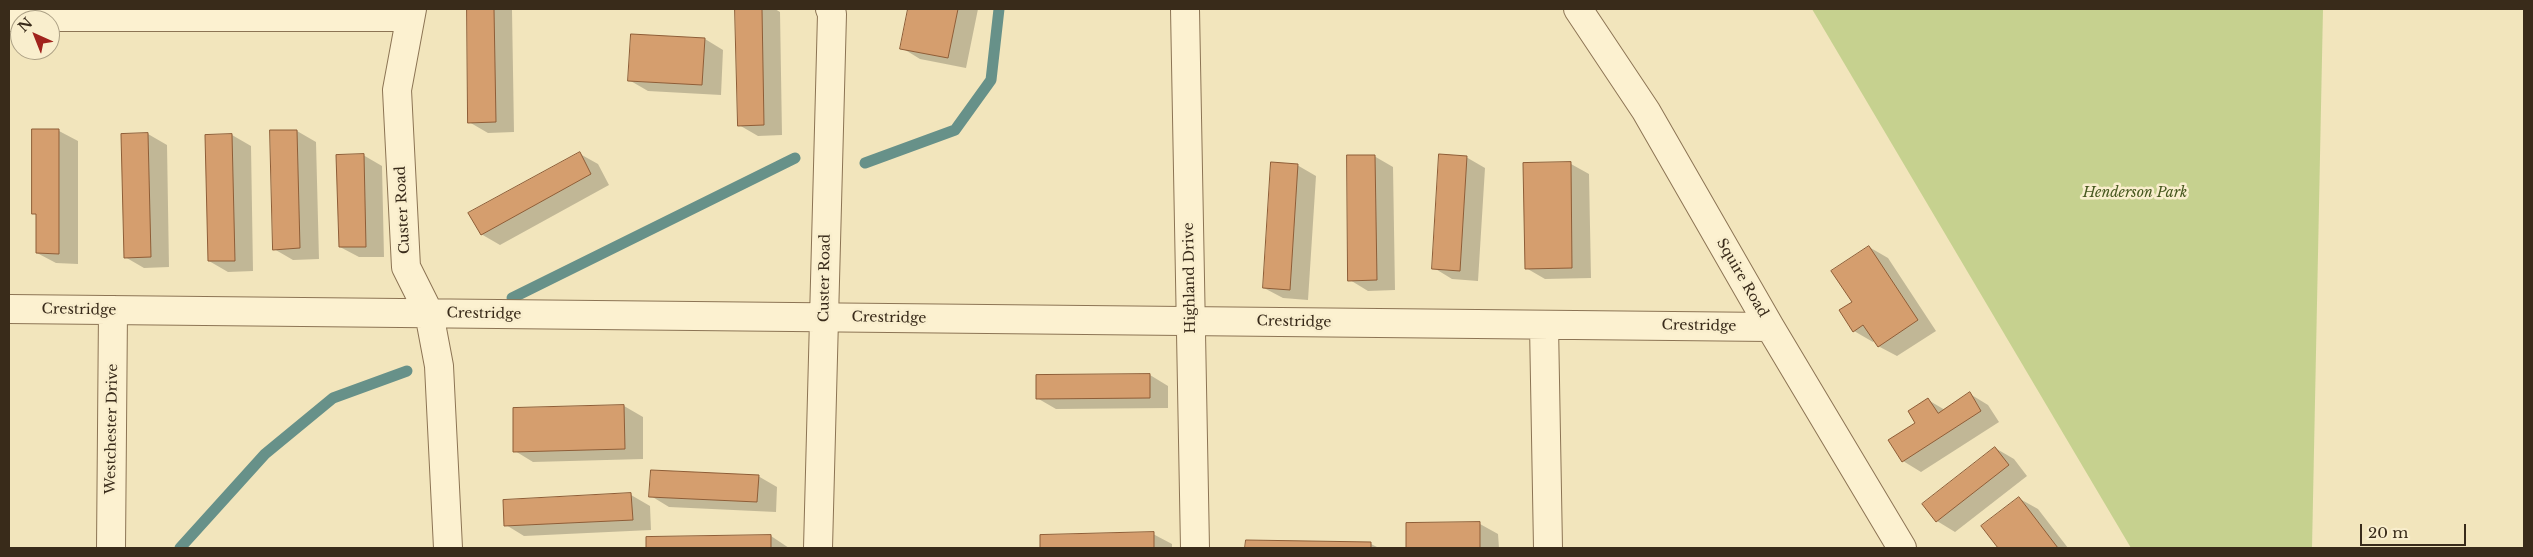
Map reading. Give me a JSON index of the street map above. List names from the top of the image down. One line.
{"streets":{"lane":["Custer Road","Highland Drive","Squire Road","Crestridge","Westchester Drive"]},"crossings":[["Custer Road","Crestridge"],["Highland Drive","Crestridge"],["Squire Road","Crestridge"],["Crestridge","Westchester Drive"]],"parks":["Henderson Park"],"scale_bar":"20 m","north":"top left"}
